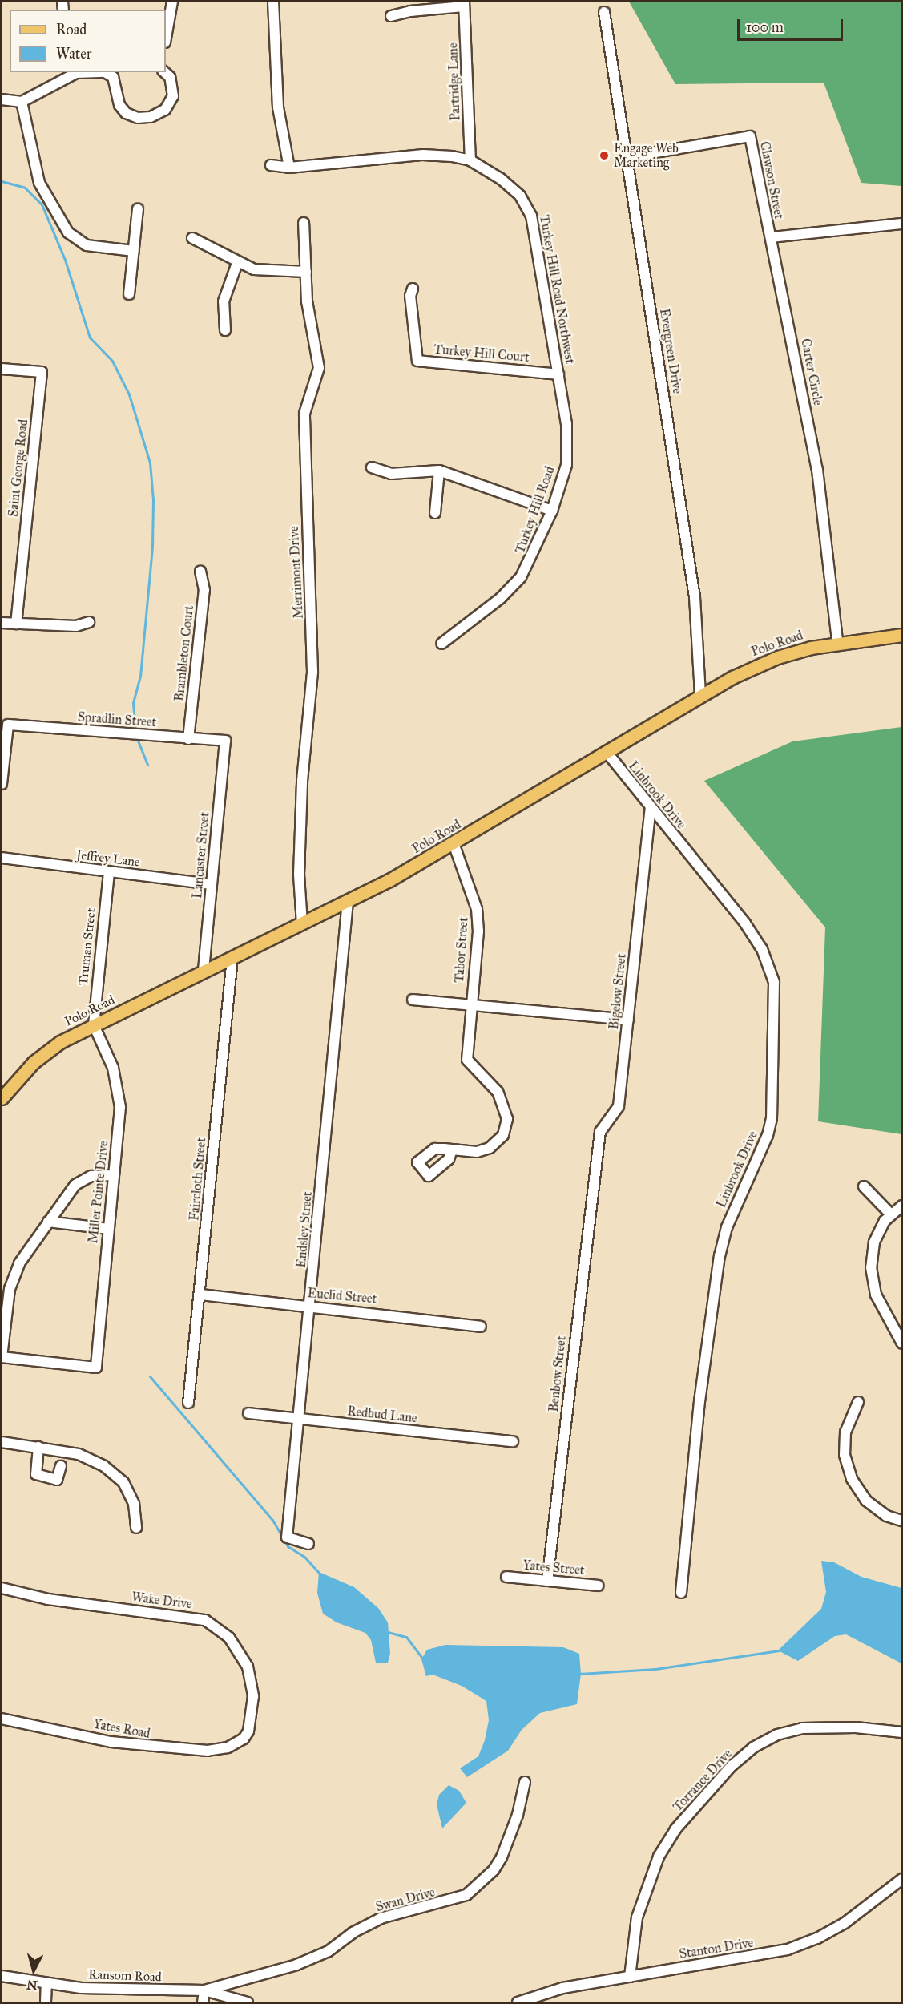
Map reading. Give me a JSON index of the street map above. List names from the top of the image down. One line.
{"streets":{"main road":["Polo Road"],"street":["Partridge Lane","Clawson Street","Turkey Hill Road Northwest","Evergreen Drive","Turkey Hill Court","Carter Circle","Saint George Road","Turkey Hill Road","Merrimont Drive","Brambleton Court","Spradlin Street","Linbrook Drive","Lancaster Street","Jeffrey Lane","Truman Street","Tabor Street","Bigelow Street","Faircloth Street","Miller Pointe Drive","Endsley Street","Euclid Street","Benbow Street","Redbud Lane","Yates Street","Wake Drive","Yates Road","Torrance Drive","Swan Drive","Stanton Drive","Ransom Road"]},"crossings":[["Partridge Lane","Turkey Hill Road Northwest"],["Clawson Street","Evergreen Drive"],["Clawson Street","Carter Circle"],["Turkey Hill Road Northwest","Turkey Hill Court"],["Turkey Hill Road Northwest","Turkey Hill Road"],["Evergreen Drive","Polo Road"],["Turkey Hill Court","Turkey Hill Road"],["Carter Circle","Polo Road"],["Merrimont Drive","Polo Road"],["Polo Road","Linbrook Drive"],["Polo Road","Lancaster Street"],["Polo Road","Truman Street"],["Polo Road","Tabor Street"],["Polo Road","Faircloth Street"],["Polo Road","Miller Pointe Drive"],["Polo Road","Endsley Street"],["Brambleton Court","Spradlin Street"],["Spradlin Street","Lancaster Street"],["Linbrook Drive","Bigelow Street"],["Lancaster Street","Jeffrey Lane"],["Jeffrey Lane","Truman Street"],["Truman Street","Miller Pointe Drive"],["Bigelow Street","Benbow Street"],["Faircloth Street","Euclid Street"],["Endsley Street","Euclid Street"],["Endsley Street","Redbud Lane"],["Benbow Street","Yates Street"],["Wake Drive","Yates Road"],["Torrance Drive","Stanton Drive"],["Swan Drive","Ransom Road"]],"places":["Engage Web Marketing"],"legend":["Road","Water"],"scale_bar":"100 m","north":"bottom"}
